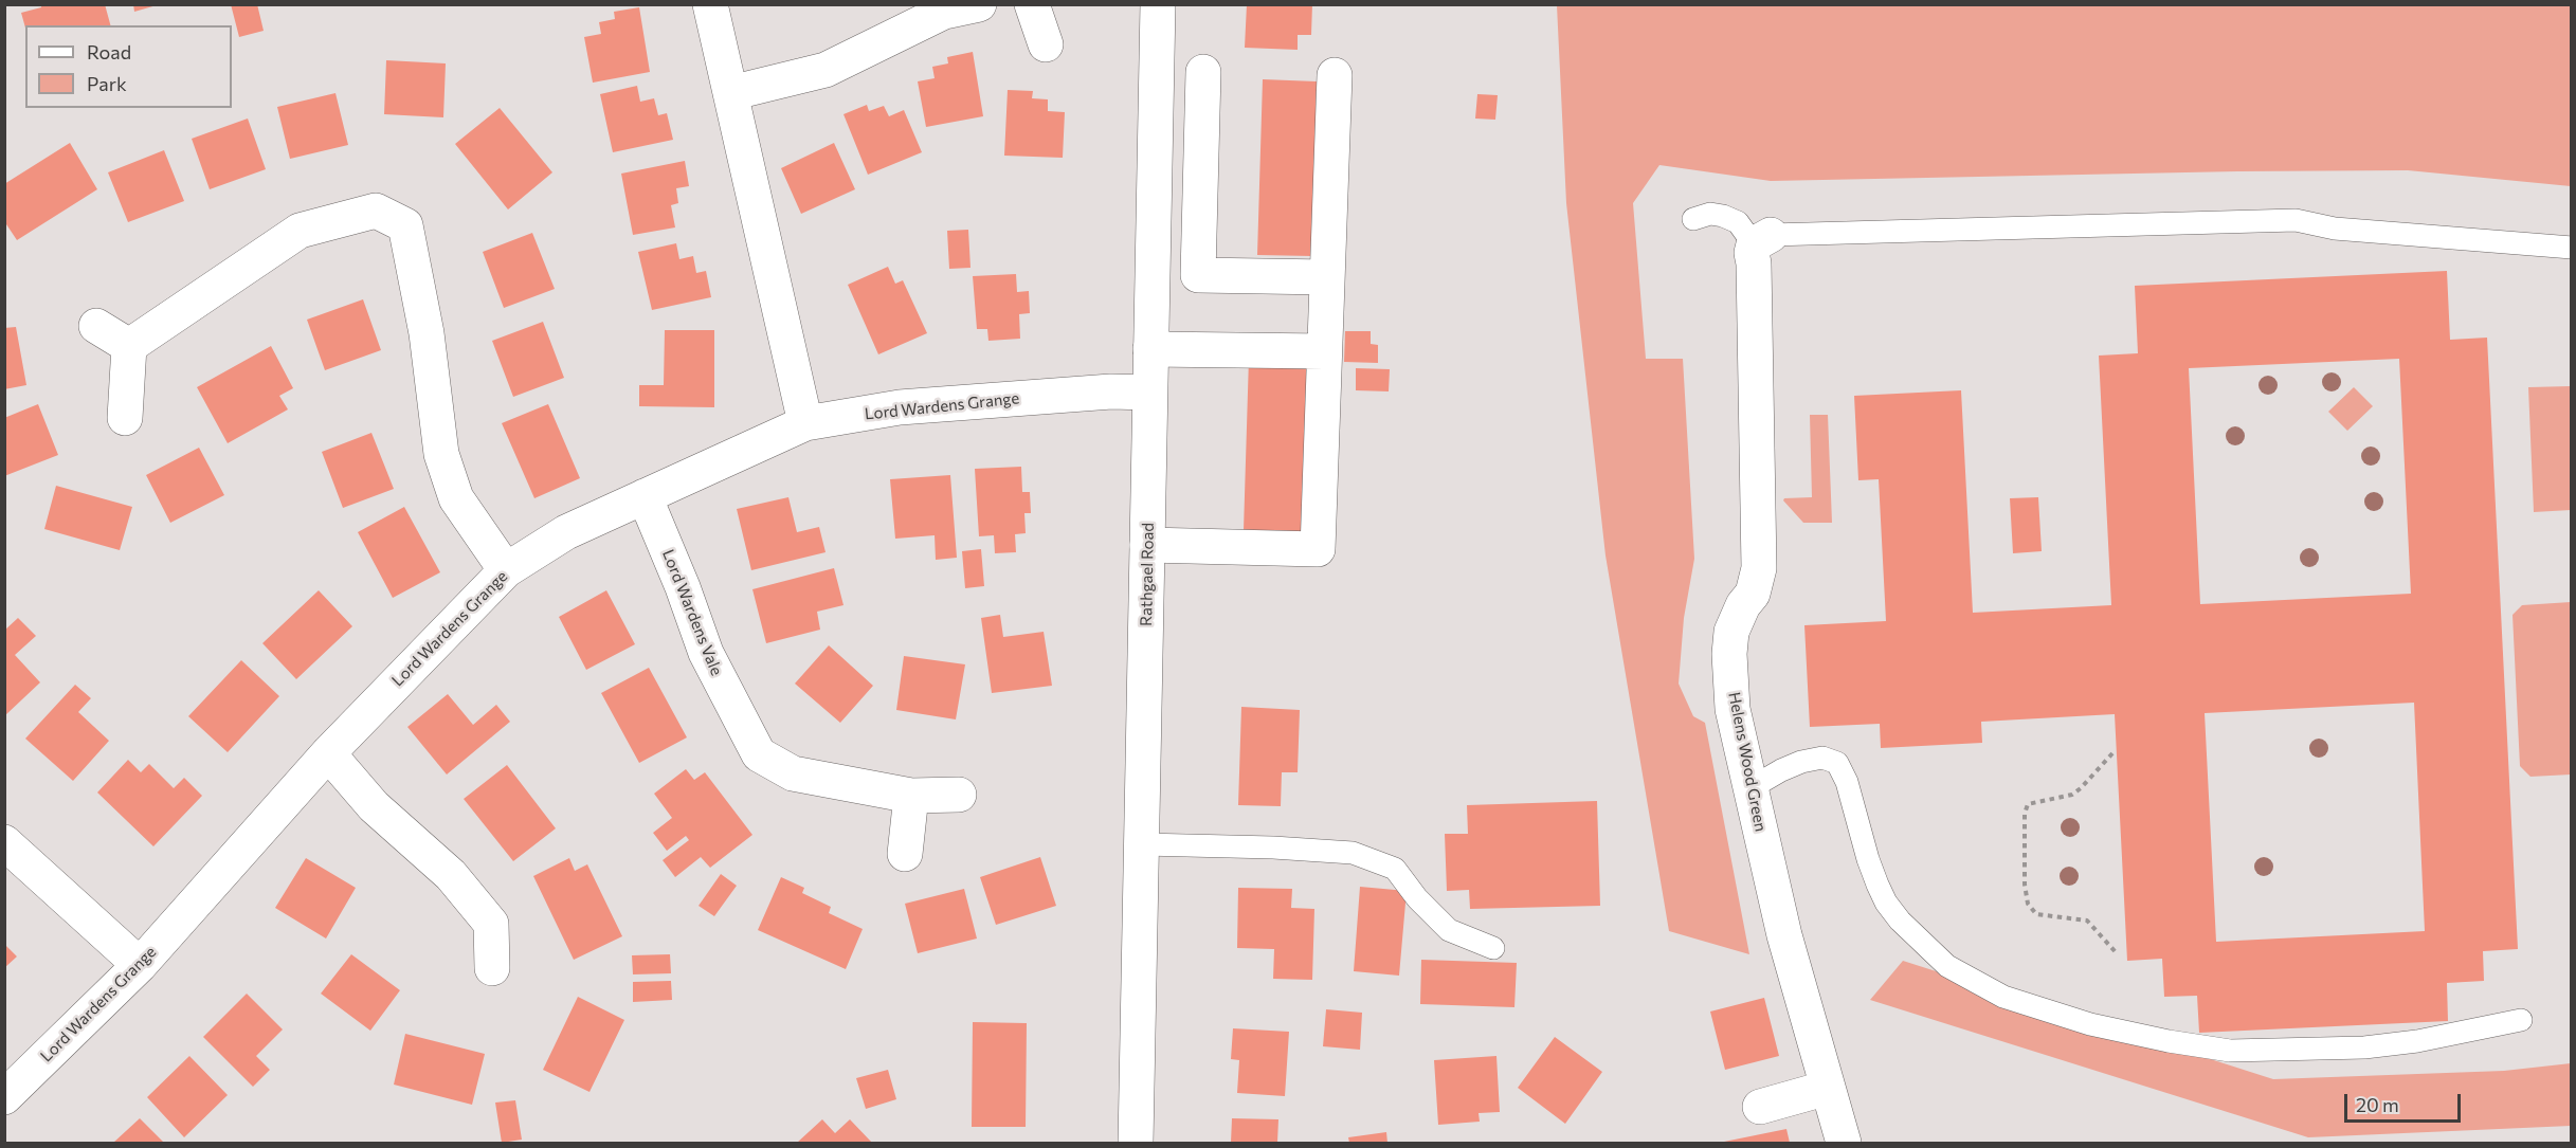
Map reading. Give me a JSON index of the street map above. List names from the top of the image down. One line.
{"streets":{"street":["Lord Wardens Grange","Rathgael Road","Lord Wardens Vale","Helens Wood Green"]},"crossings":[["Lord Wardens Grange","Rathgael Road"],["Lord Wardens Grange","Lord Wardens Vale"]],"legend":["Road","Park"],"scale_bar":"20 m"}
